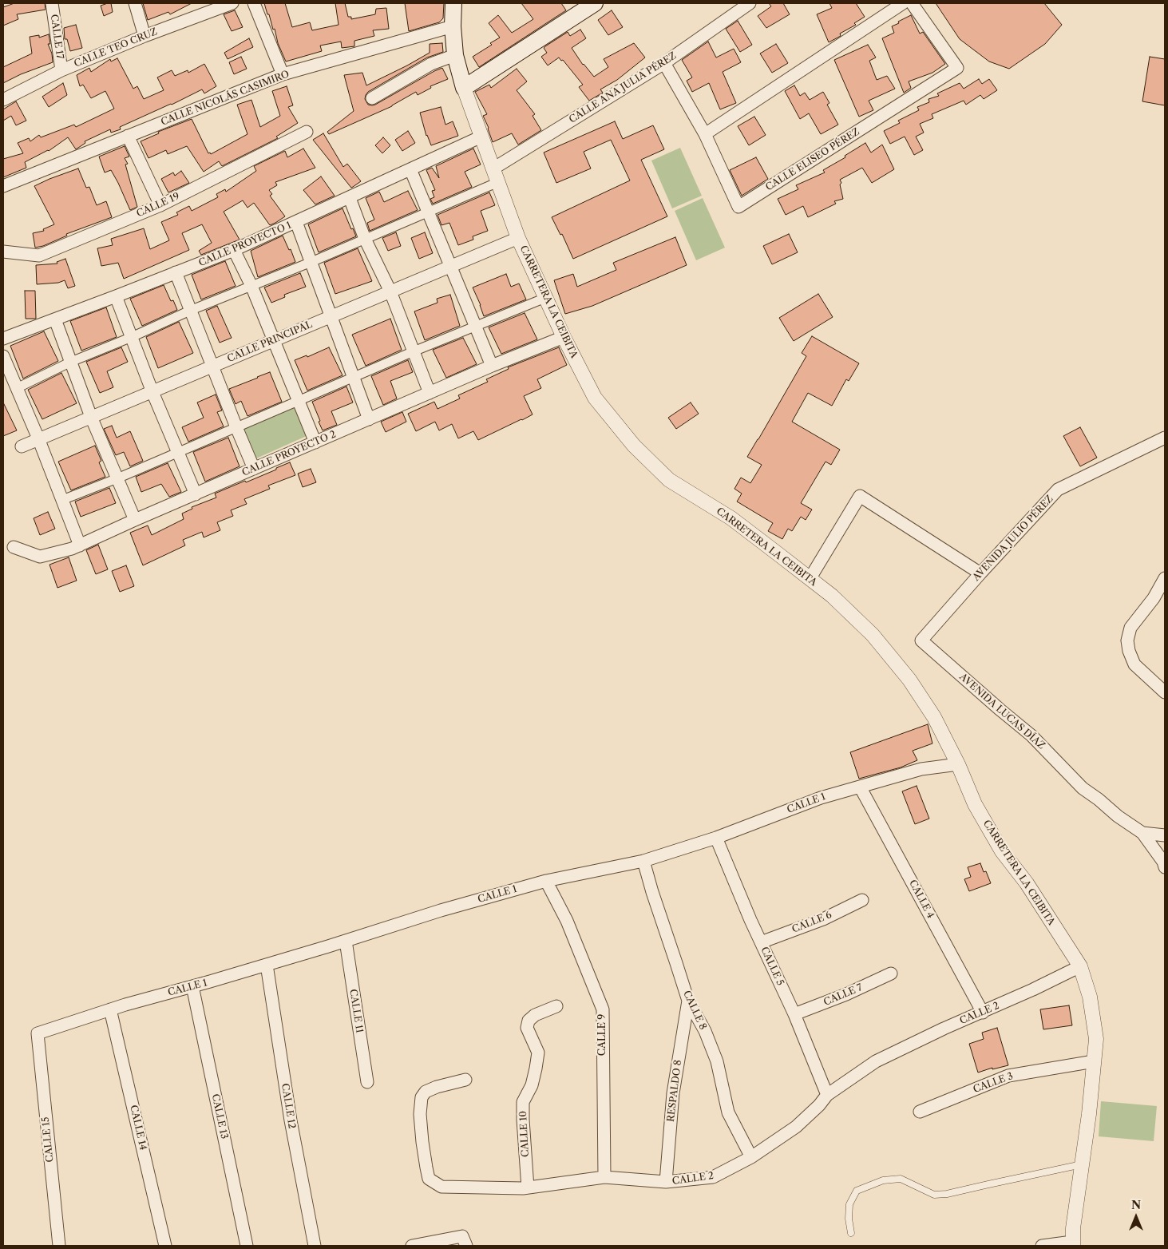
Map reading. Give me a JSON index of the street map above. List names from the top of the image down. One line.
{"streets":{"main road":["CARRETERA LA CEIBITA"],"street":["CALLE 17","CALLE TEO CRUZ","CALLE ANA JULIA PÉREZ","CALLE NICOLÁS CASIMIRO","CALLE ELISEO PÉREZ","CALLE 19","CALLE PROYECTO 1","CALLE PRINCIPAL","CALLE PROYECTO 2","AVENIDA JULIO PÉREZ","AVENIDA LUCAS DÍAZ","CALLE 1","CALLE 4","CALLE 6","CALLE 5","CALLE 7","CALLE 8","CALLE 11","CALLE 2","CALLE 9","CALLE 3","RESPALDO 8","CALLE 12","CALLE 13","CALLE 14","CALLE 10","CALLE 15"]},"crossings":[["CALLE 17","CALLE TEO CRUZ"],["CALLE ANA JULIA PÉREZ","CALLE ELISEO PÉREZ"],["CALLE ANA JULIA PÉREZ","CARRETERA LA CEIBITA"],["CALLE NICOLÁS CASIMIRO","CARRETERA LA CEIBITA"],["CALLE PROYECTO 1","CARRETERA LA CEIBITA"],["CARRETERA LA CEIBITA","CALLE PRINCIPAL"],["CARRETERA LA CEIBITA","CALLE PROYECTO 2"],["CARRETERA LA CEIBITA","CALLE 1"],["CARRETERA LA CEIBITA","CALLE 2"],["CARRETERA LA CEIBITA","CALLE 3"],["AVENIDA JULIO PÉREZ","AVENIDA LUCAS DÍAZ"],["CALLE 1","CALLE 4"],["CALLE 1","CALLE 5"],["CALLE 1","CALLE 8"],["CALLE 1","CALLE 11"],["CALLE 1","CALLE 9"],["CALLE 1","CALLE 12"],["CALLE 1","CALLE 13"],["CALLE 1","CALLE 14"],["CALLE 1","CALLE 15"],["CALLE 4","CALLE 2"],["CALLE 6","CALLE 5"],["CALLE 5","CALLE 7"],["CALLE 5","CALLE 2"],["CALLE 8","CALLE 2"],["CALLE 8","RESPALDO 8"],["CALLE 2","CALLE 9"],["CALLE 2","RESPALDO 8"],["CALLE 2","CALLE 10"]],"north":"top"}
